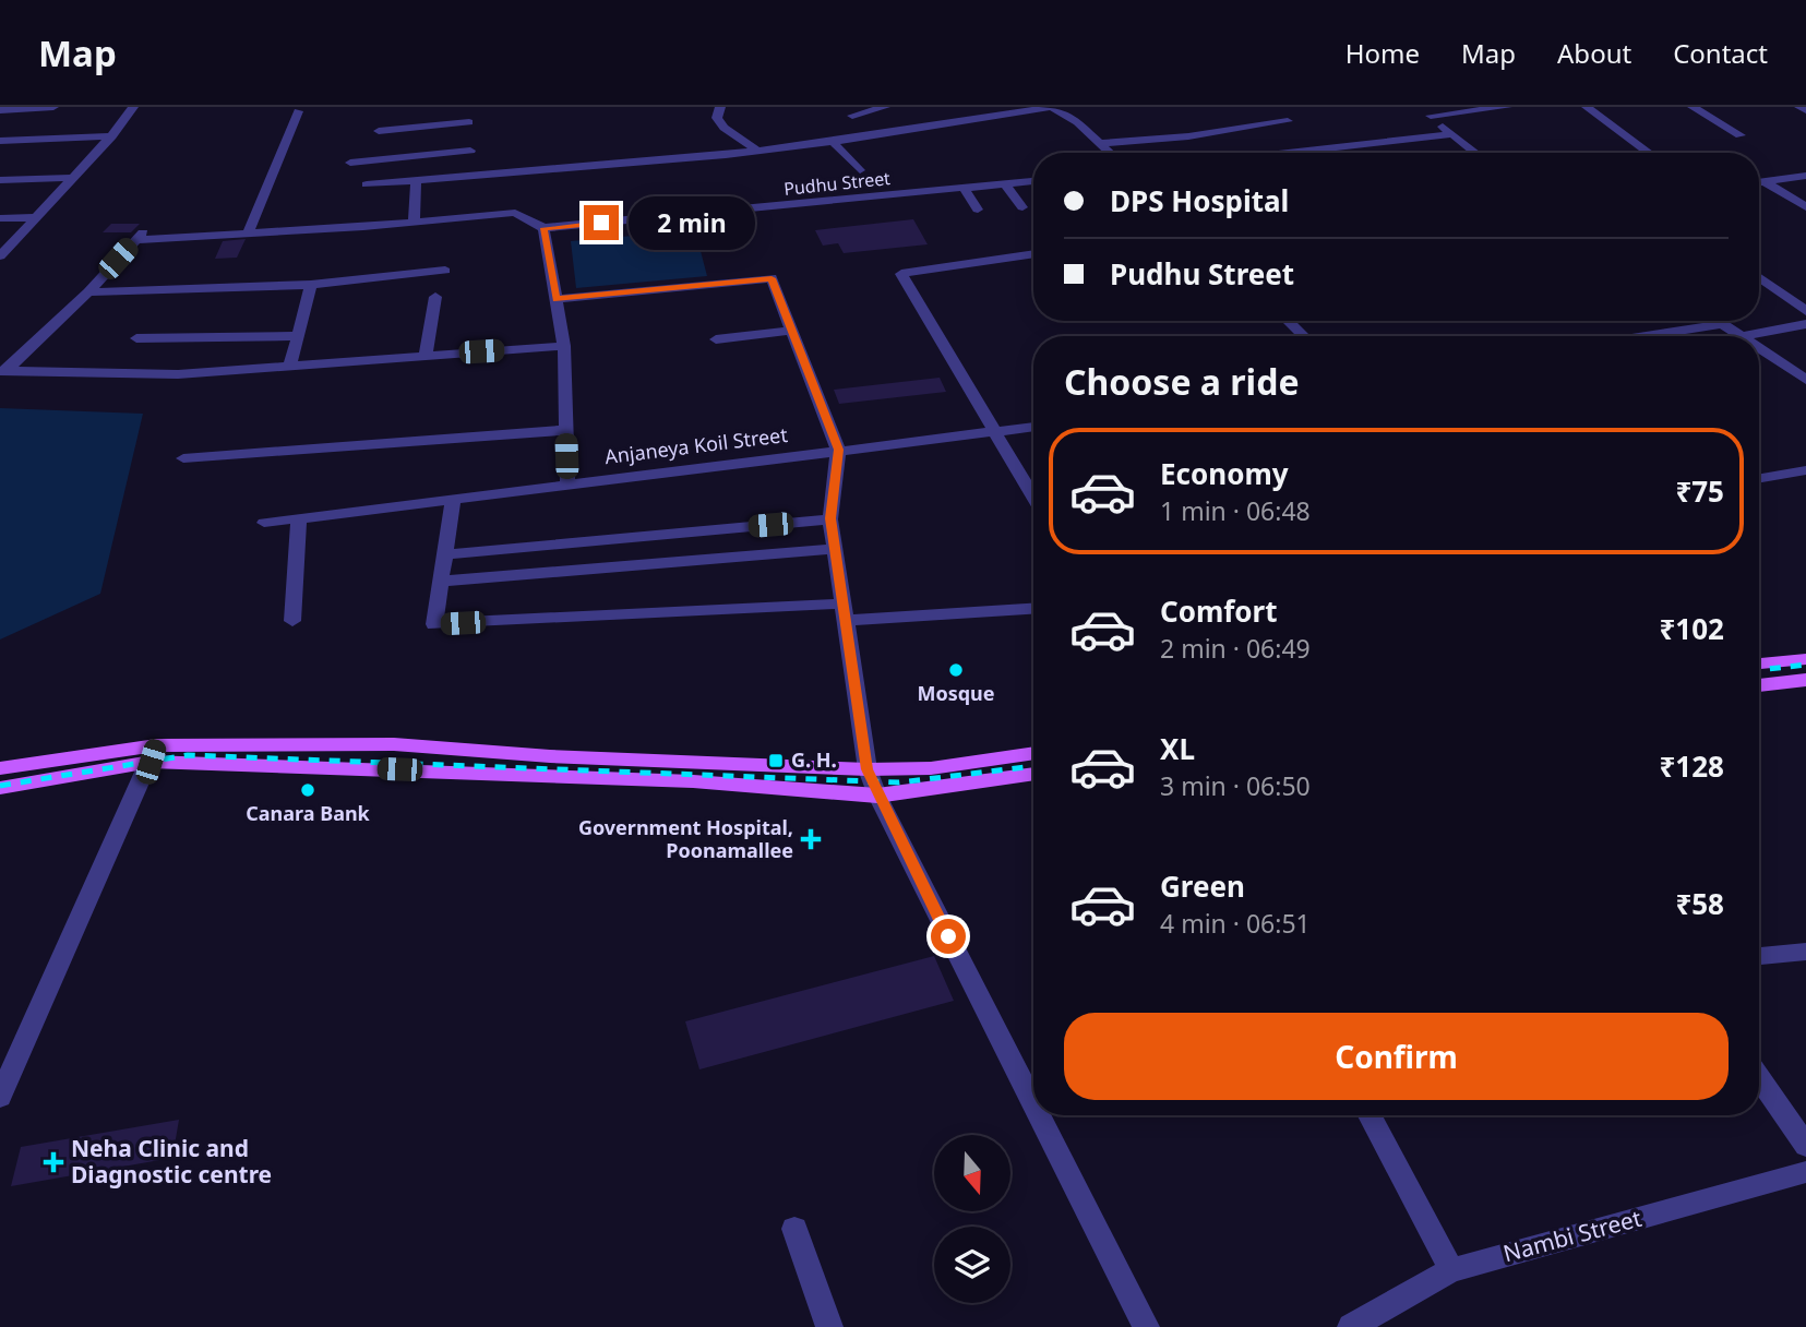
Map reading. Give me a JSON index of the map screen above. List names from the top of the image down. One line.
{"streets":{"street":["Pudhu Street","Anjaneya Koil Street","Nambi Street"]},"places":{"other":["Mosque","Canara Bank"],"transit":["G. H."],"health":["Government Hospital, Poonamallee","Neha Clinic and Diagnostic centre"]},"north":"bottom","page":{"header":"Map","nav":["Home","Map","About","Contact"],"banner":["DPS Hospital","Pudhu Street"],"bubble":"2 min","heading":"Choose a ride","list":[{"name":"Economy","note":"1 min · 06:48","value":"₹75"},{"name":"Comfort","note":"2 min · 06:49","value":"₹102"},{"name":"XL","note":"3 min · 06:50","value":"₹128"},{"name":"Green","note":"4 min · 06:51","value":"₹58"}],"buttons":"Confirm"}}
